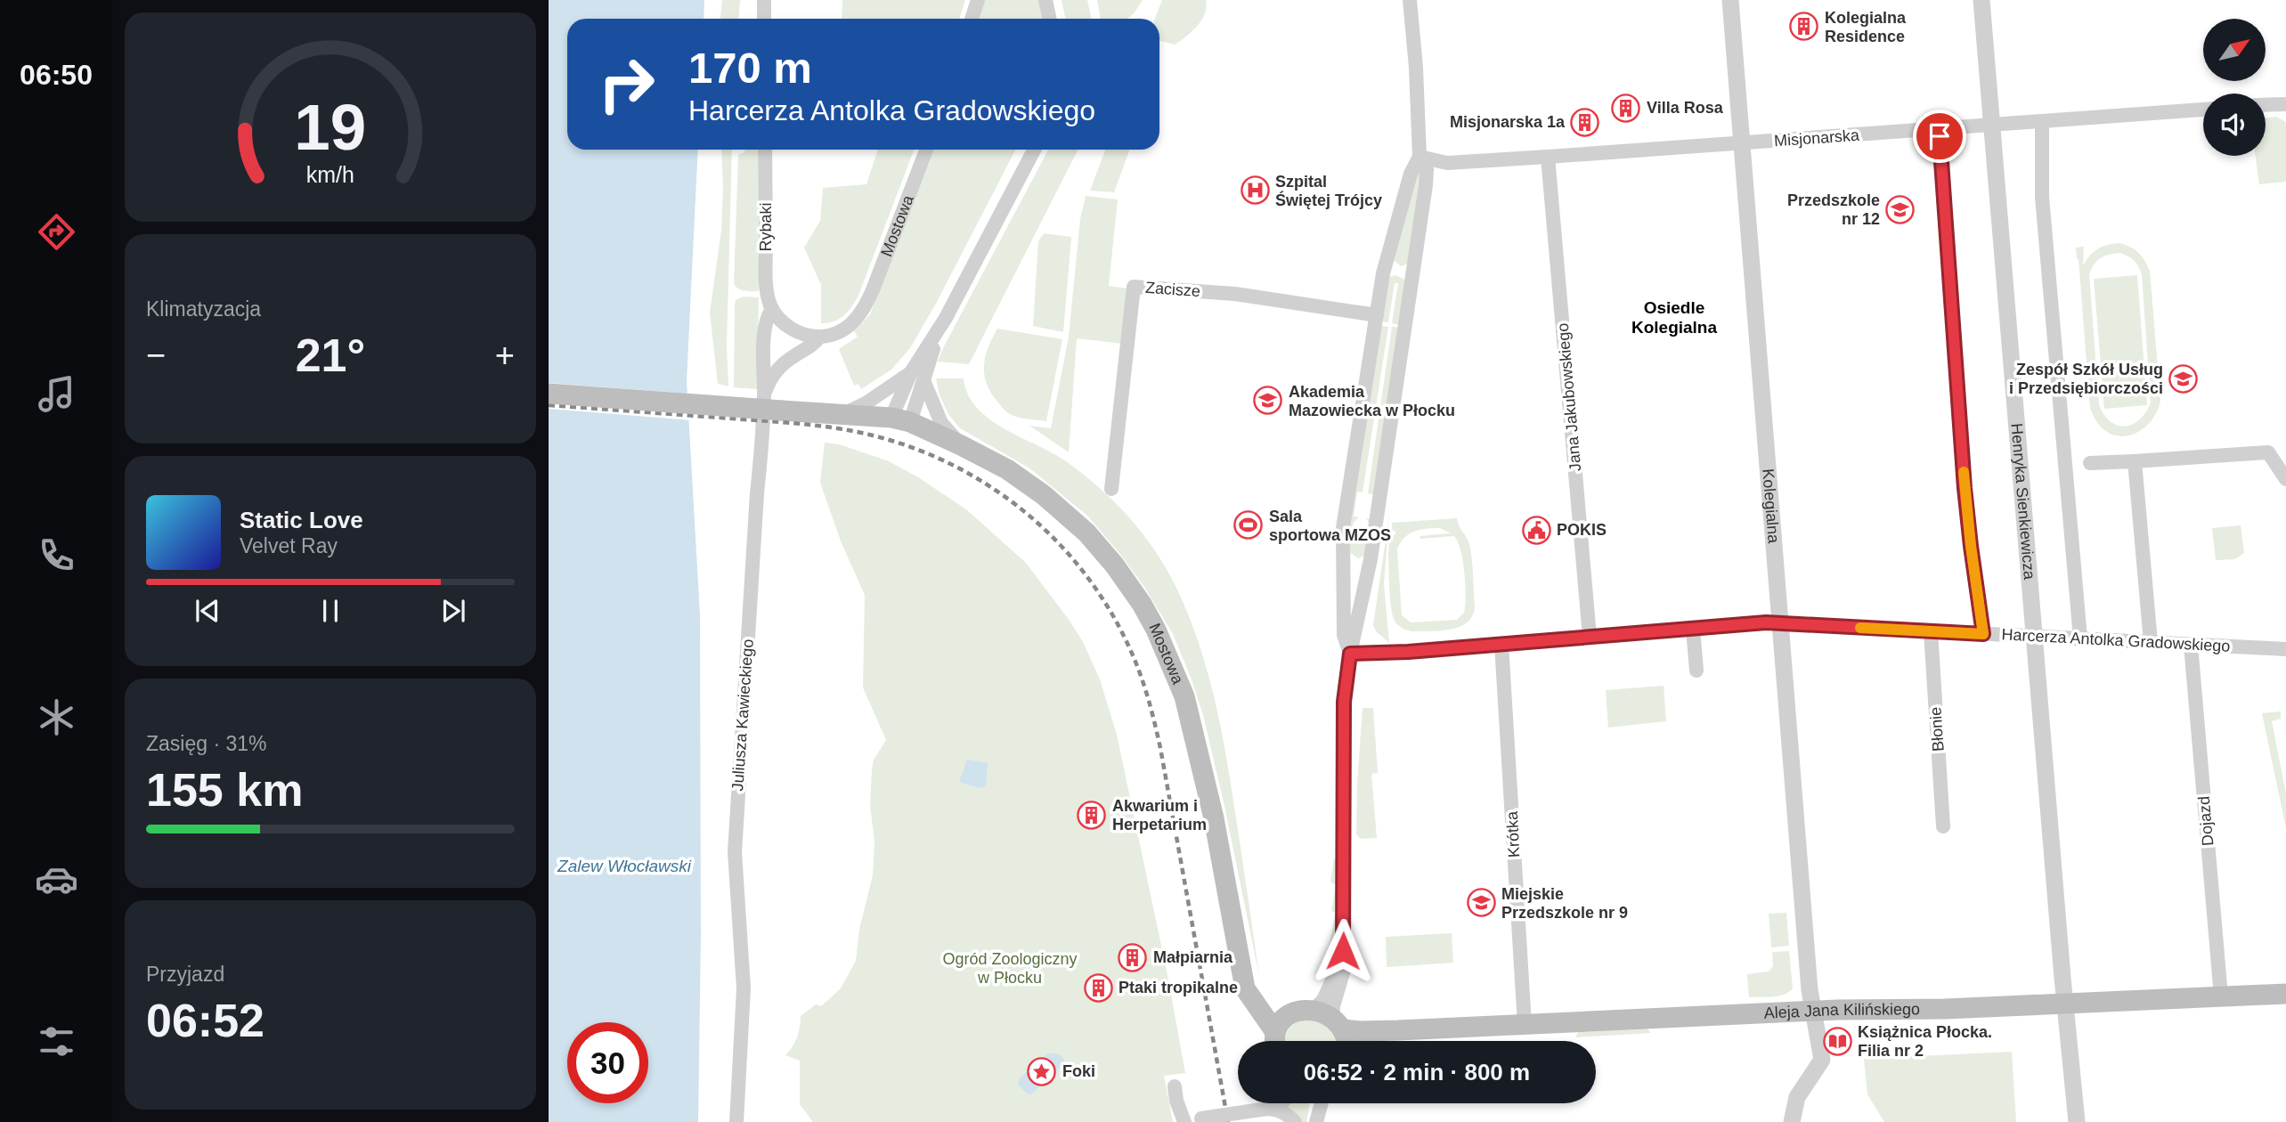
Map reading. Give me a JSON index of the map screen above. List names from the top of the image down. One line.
{"streets":{"main road":["Mostowa","Aleja Jana Kilińskiego"],"street":["Misjonarska","Rybaki","Zacisze","Jana Jakubowskiego","Henryka Sienkiewicza","Kolegialna","Harcerza Antolka Gradowskiego","Juliusza Kawieckiego","Błonie","Dojazd","Krótka"]},"crossings":[["Misjonarska","Jana Jakubowskiego"],["Misjonarska","Henryka Sienkiewicza"],["Misjonarska","Kolegialna"],["Mostowa","Juliusza Kawieckiego"],["Mostowa","Aleja Jana Kilińskiego"],["Rybaki","Juliusza Kawieckiego"],["Jana Jakubowskiego","Harcerza Antolka Gradowskiego"],["Henryka Sienkiewicza","Harcerza Antolka Gradowskiego"],["Henryka Sienkiewicza","Aleja Jana Kilińskiego"],["Kolegialna","Harcerza Antolka Gradowskiego"],["Kolegialna","Aleja Jana Kilińskiego"],["Harcerza Antolka Gradowskiego","Błonie"],["Harcerza Antolka Gradowskiego","Dojazd"],["Harcerza Antolka Gradowskiego","Krótka"],["Dojazd","Aleja Jana Kilińskiego"],["Krótka","Aleja Jana Kilińskiego"]],"districts":["Osiedle Kolegialna"],"water":["Zalew Włocławski"],"parks":["Ogród Zoologiczny w Płocku"],"places":{"building":["Kolegialna Residence","Villa Rosa","Misjonarska 1a","Akwarium i Herpetarium","Małpiarnia","Ptaki tropikalne"],"hospital":["Szpital Świętej Trójcy"],"school or university":["Przedszkole nr 12","Zespół Szkół Usług i Przedsiębiorczości","Akademia Mazowiecka w Płocku","Miejskie Przedszkole nr 9"],"sports":["Sala sportowa MZOS"],"public building":["POKIS"],"library":["Książnica Płocka. Filia nr 2"],"place":["Foki"]},"north":"top right","page":{"tabs":"06:50","turn":["170 m","Harcerza Antolka Gradowskiego"],"tile":["Klimatyzacja",["Zasięg · 31%","155 km"],["Przyjazd","06:52"]],"heat":["−","21°","+"],"song":["Static Love","Velvet Ray"],"limit":"30","trip":"06:52 · 2 min · 800 m","gauge":["19","km/h"]}}
